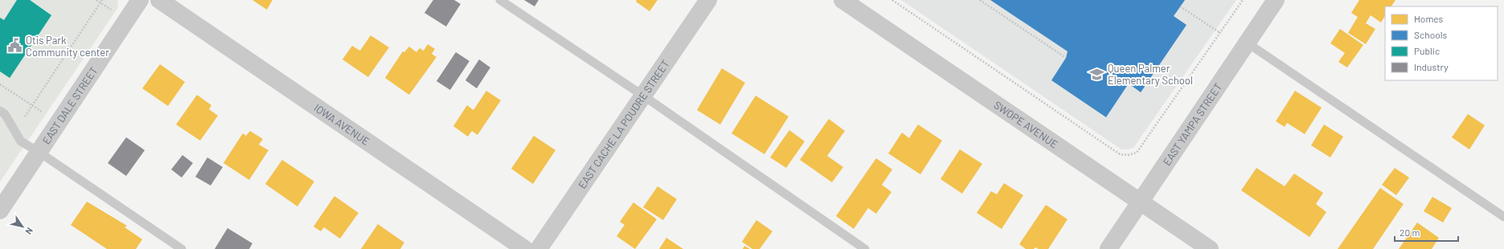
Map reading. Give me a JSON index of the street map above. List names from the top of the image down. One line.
{"streets":{"street":["EAST DALE STREET","IOWA AVENUE","EAST CACHE LA POUDRE STREET","SWOPE AVENUE","EAST YAMPA STREET"]},"crossings":[["SWOPE AVENUE","EAST YAMPA STREET"]],"places":{"public building":["Otis Park Community center"],"school or university":["Queen Palmer Elementary School"]},"legend":["Homes","Schools","Public","Industry"],"scale_bar":"20 m","north":"bottom right"}
